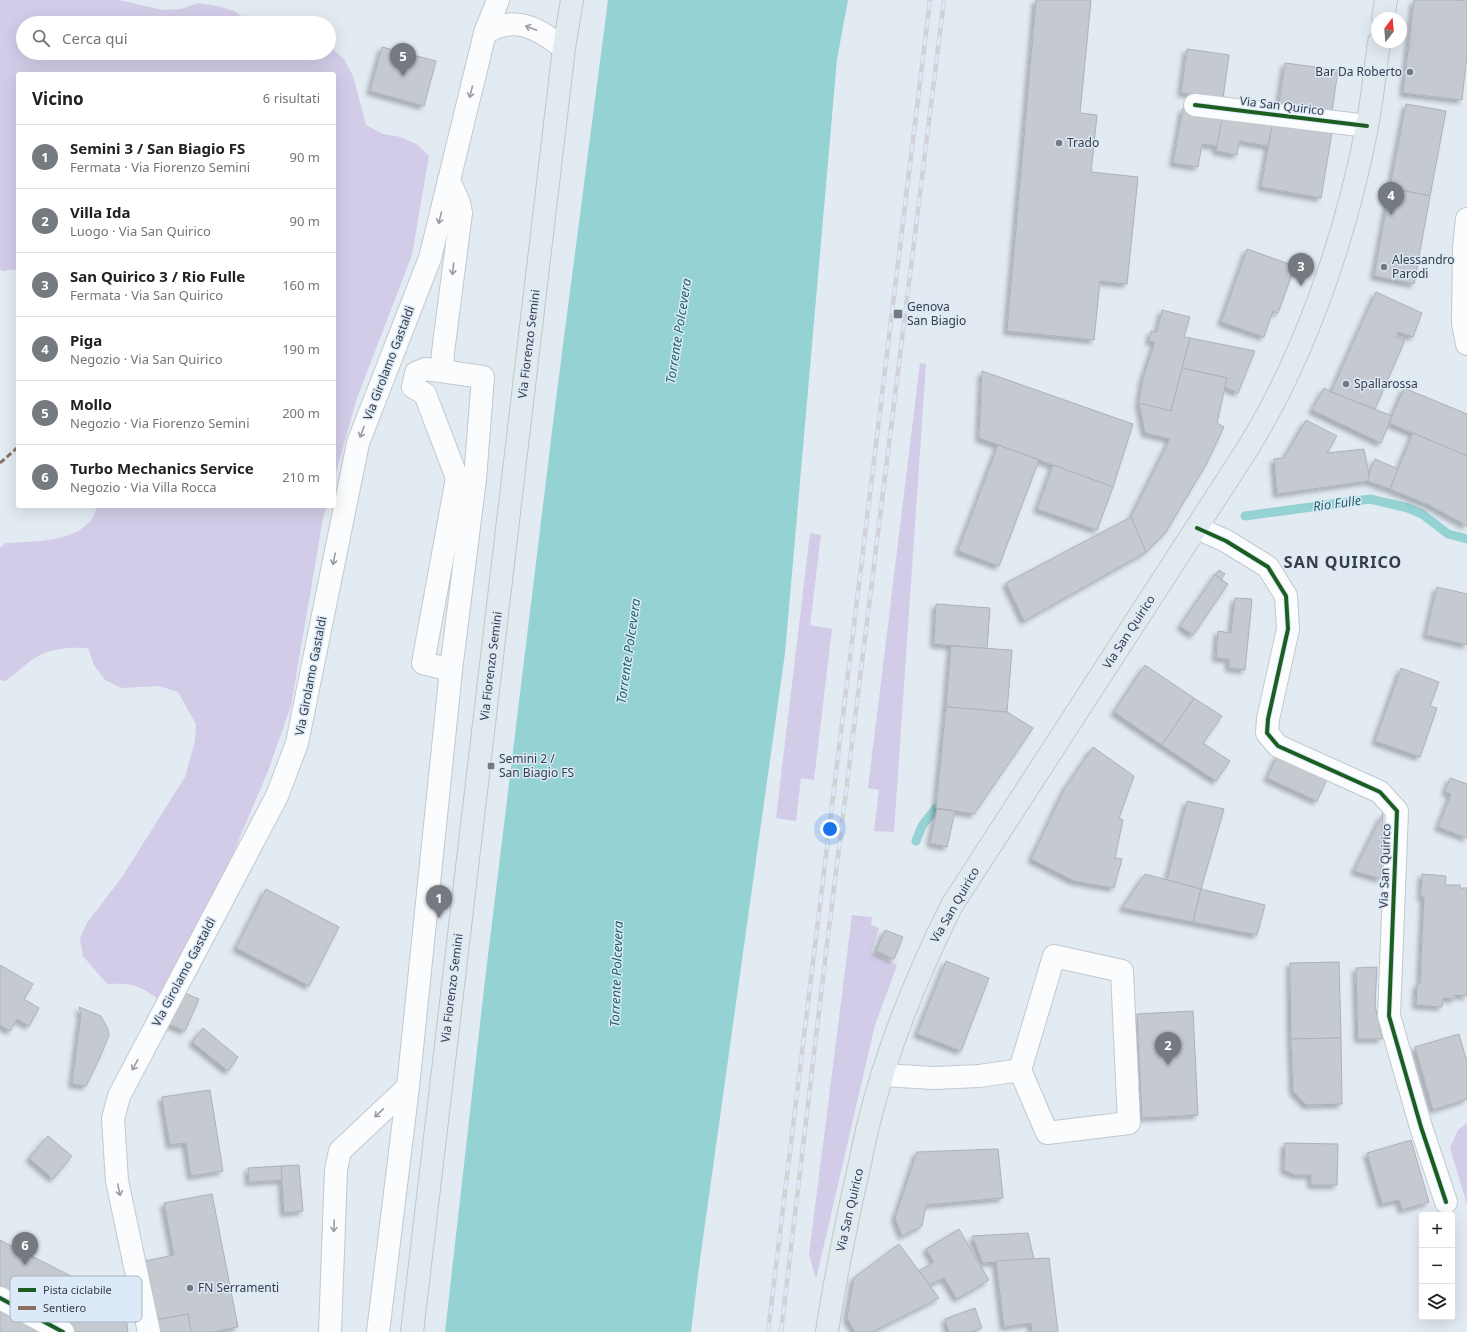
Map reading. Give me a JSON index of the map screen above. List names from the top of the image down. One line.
{"streets":{"main road":["Via San Quirico","Via Fiorenzo Semini"],"street":["Via Girolamo Gastaldi"]},"districts":["SAN QUIRICO"],"water":["Torrente Polcevera","Rio Fulle"],"places":{"other":["Bar Da Roberto","Trado","Alessandro Parodi","Spallarossa","FN Serramenti"],"transit":["Genova San Biagio","Semini 2 / San Biagio FS"]},"legend":["Pista ciclabile","Sentiero"],"north":"top","page":{"search":"Cerca qui","pins":["5","4","3","1","2","6"],"heading":["Vicino","6 risultati"],"list":[{"mark":"1","name":"Semini 3 / San Biagio FS","note":"Fermata · Via Fiorenzo Semini","value":"90 m"},{"mark":"2","name":"Villa Ida","note":"Luogo · Via San Quirico","value":"90 m"},{"mark":"3","name":"San Quirico 3 / Rio Fulle","note":"Fermata · Via San Quirico","value":"160 m"},{"mark":"4","name":"Piga","note":"Negozio · Via San Quirico","value":"190 m"},{"mark":"5","name":"Mollo","note":"Negozio · Via Fiorenzo Semini","value":"200 m"},{"mark":"6","name":"Turbo Mechanics Service","note":"Negozio · Via Villa Rocca","value":"210 m"}],"map_buttons":["+","−"]}}
